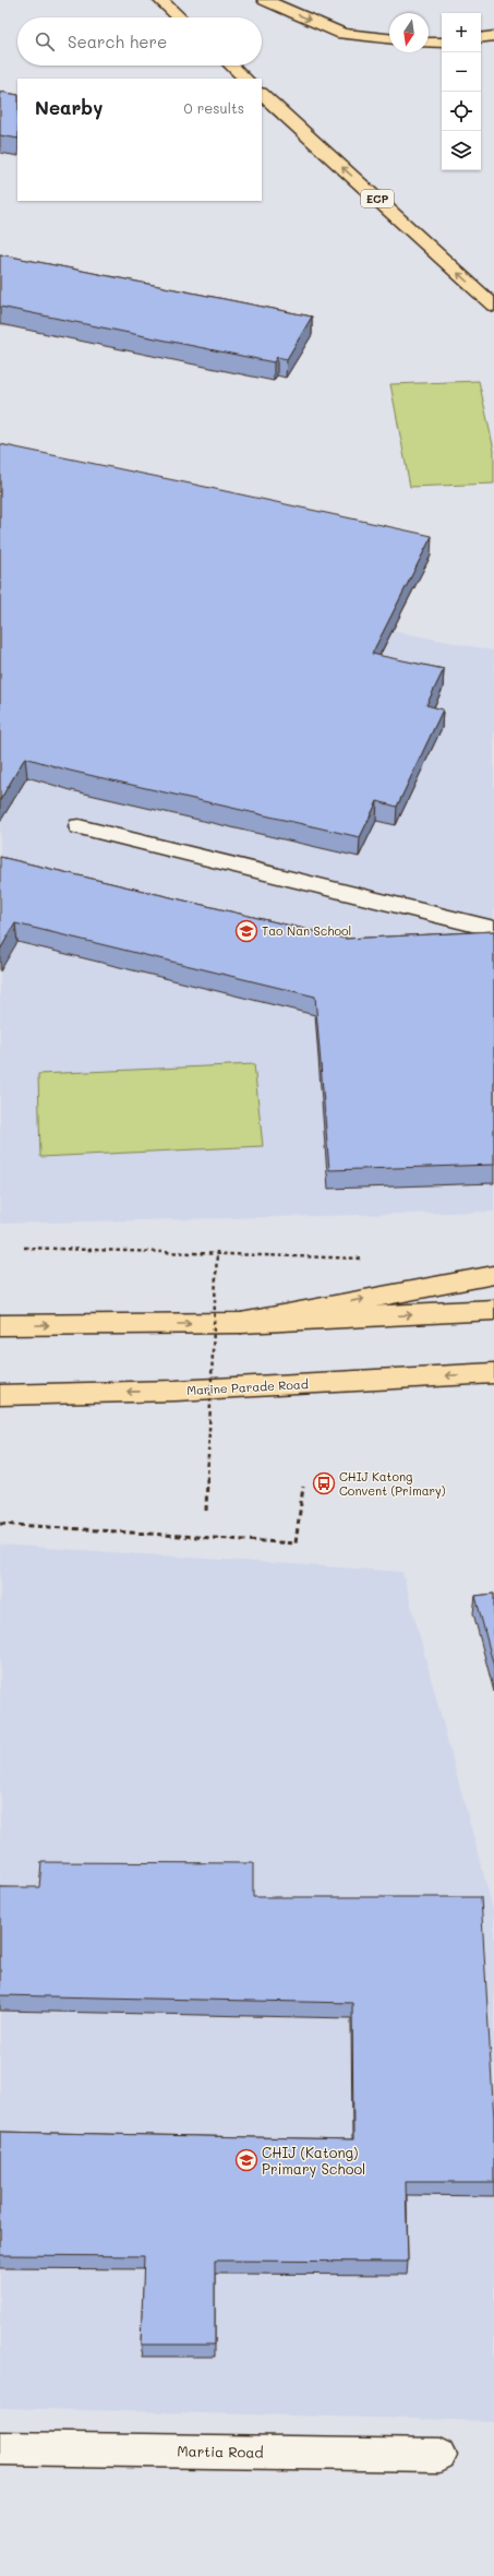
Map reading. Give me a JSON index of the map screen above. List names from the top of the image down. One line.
{"streets":{"main road":["ECP","Marine Parade Road"],"street":["Martia Road"]},"places":{"school or university":["Tao Nan School","CHIJ (Katong) Primary School"],"bus stop":["CHIJ Katong Convent (Primary)"]},"north":"bottom","page":{"map_buttons":["+","−"],"search":"Search here","heading":["Nearby","0 results"]}}
